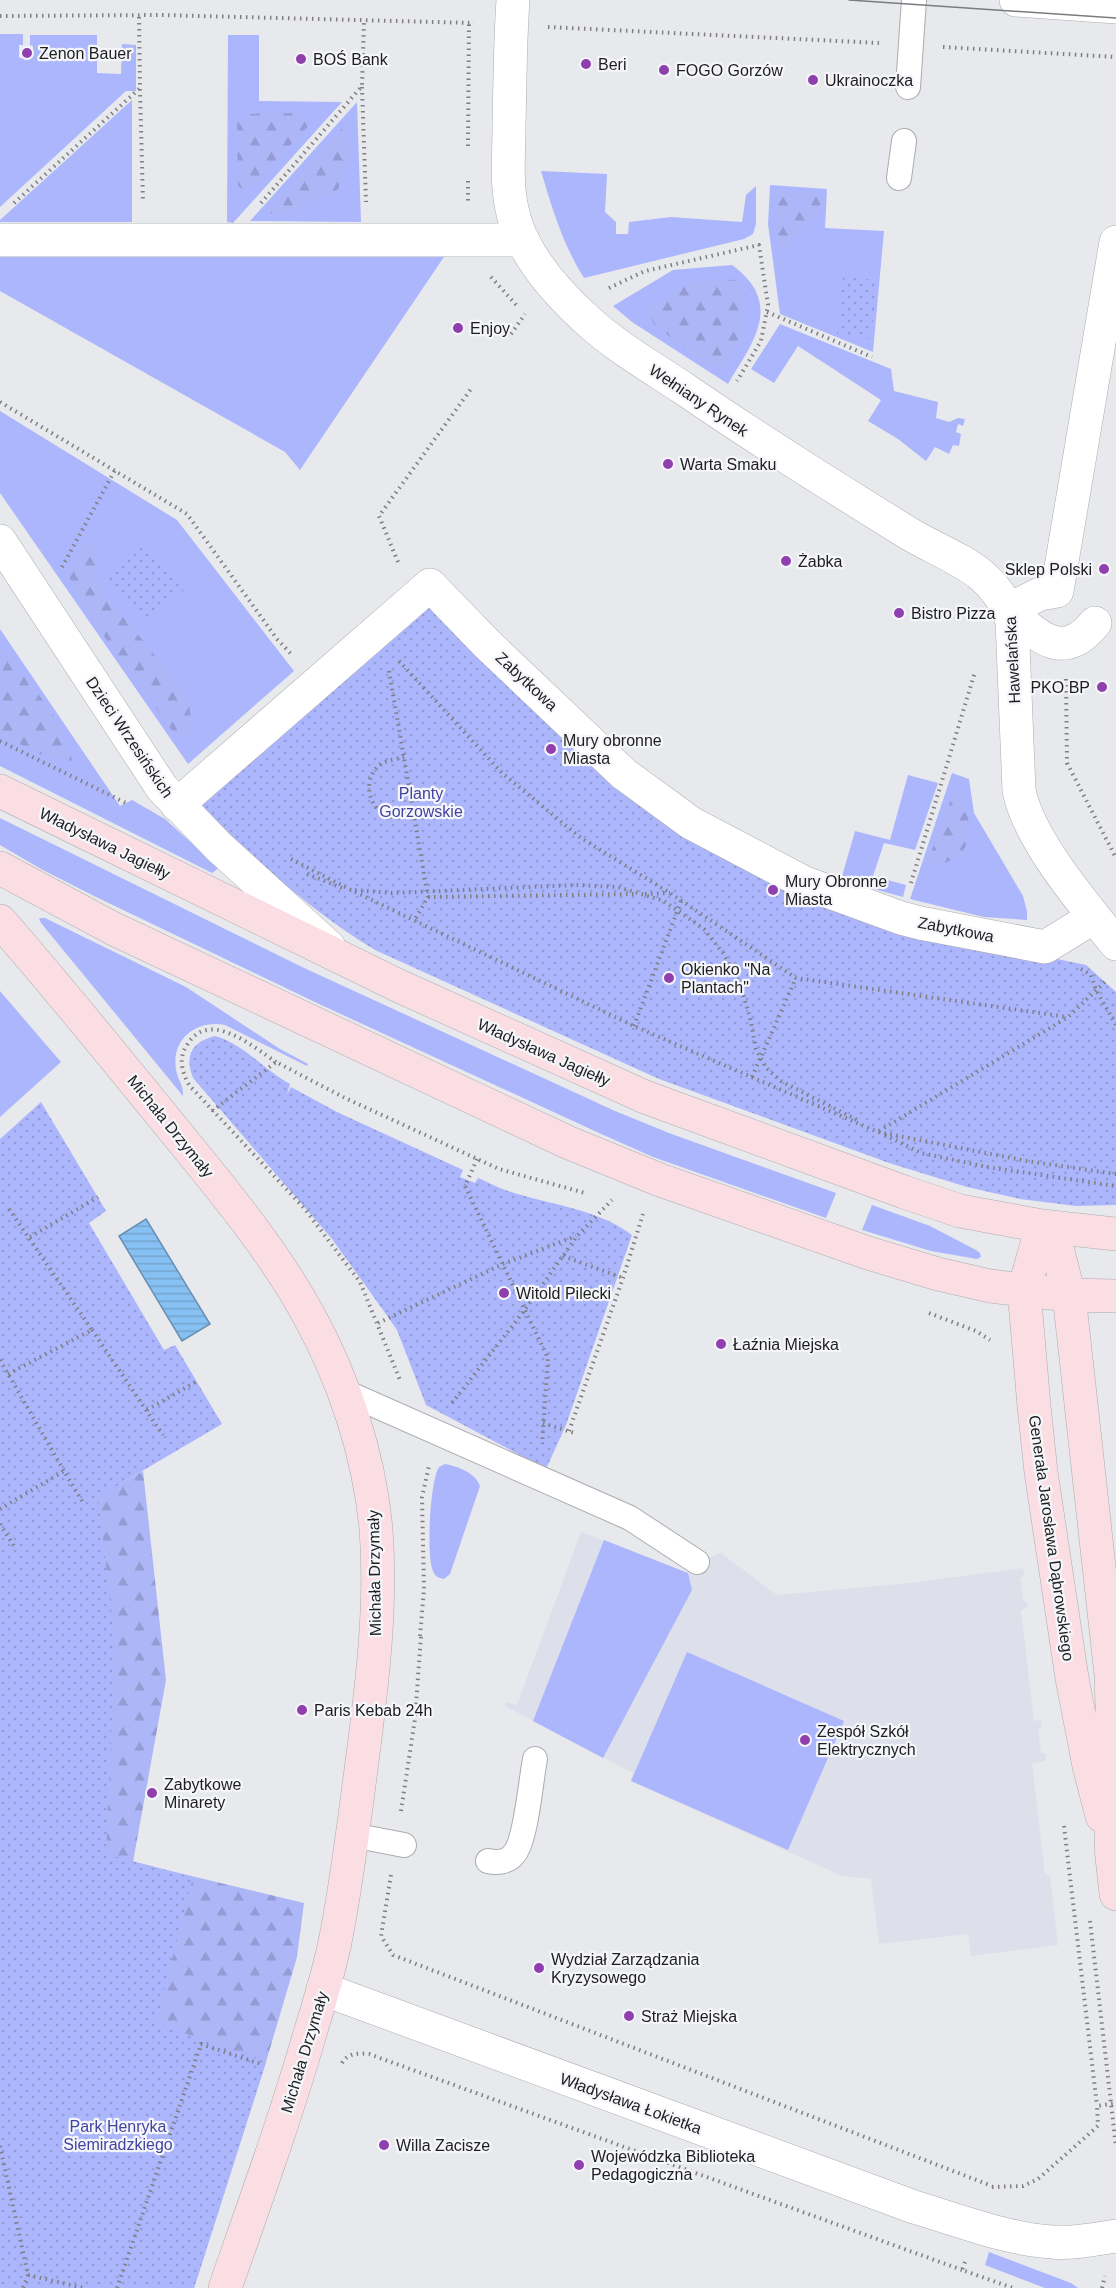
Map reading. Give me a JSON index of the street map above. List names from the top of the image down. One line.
{"streets":{"main road":["Władysława Jagiełły","Michała Drzymały","Generała Jarosława Dąbrowskiego"],"street":["Wełniany Rynek","Hawelańska","Zabytkowa","Dzieci Wrzesińskich","Władysława Łokietka"]},"crossings":[["Wełniany Rynek","Hawelańska"],["Hawelańska","Zabytkowa"],["Zabytkowa","Dzieci Wrzesińskich"],["Dzieci Wrzesińskich","Władysława Jagiełły"],["Władysława Jagiełły","Generała Jarosława Dąbrowskiego"],["Michała Drzymały","Władysława Łokietka"]],"parks":["Planty Gorzowskie","Park Henryka Siemiradzkiego"],"places":["Zenon Bauer","BOŚ Bank","Beri","FOGO Gorzów","Ukrainoczka","Enjoy","Warta Smaku","Żabka","Sklep Polski","Bistro Pizza","PKO BP","Mury obronne Miasta","Mury Obronne Miasta","Okienko \"Na Plantach\"","Witold Pilecki","Łaźnia Miejska","Paris Kebab 24h","Zespół Szkół Elektrycznych","Zabytkowe Minarety","Wydział Zarządzania Kryzysowego","Straż Miejska","Willa Zacisze","Wojewódzka Biblioteka Pedagogiczna"]}
